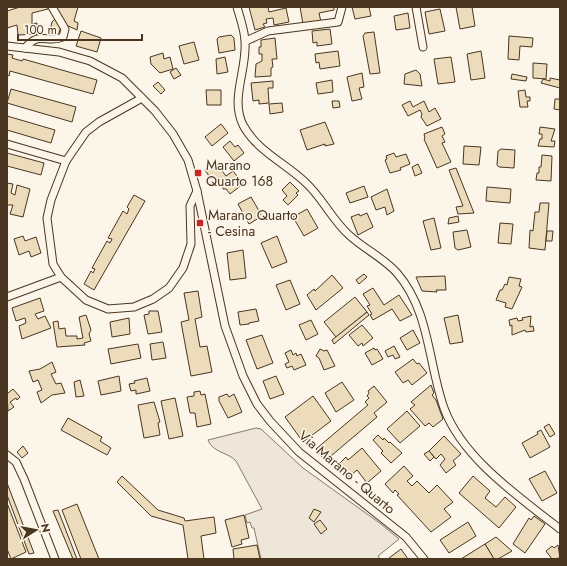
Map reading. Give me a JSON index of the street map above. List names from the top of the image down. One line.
{"streets":{"street":["Via Marano - Quarto"]},"places":{"transit":["Marano Quarto 168","Marano Quarto - Cesina"]},"scale_bar":"100 m","north":"right"}
